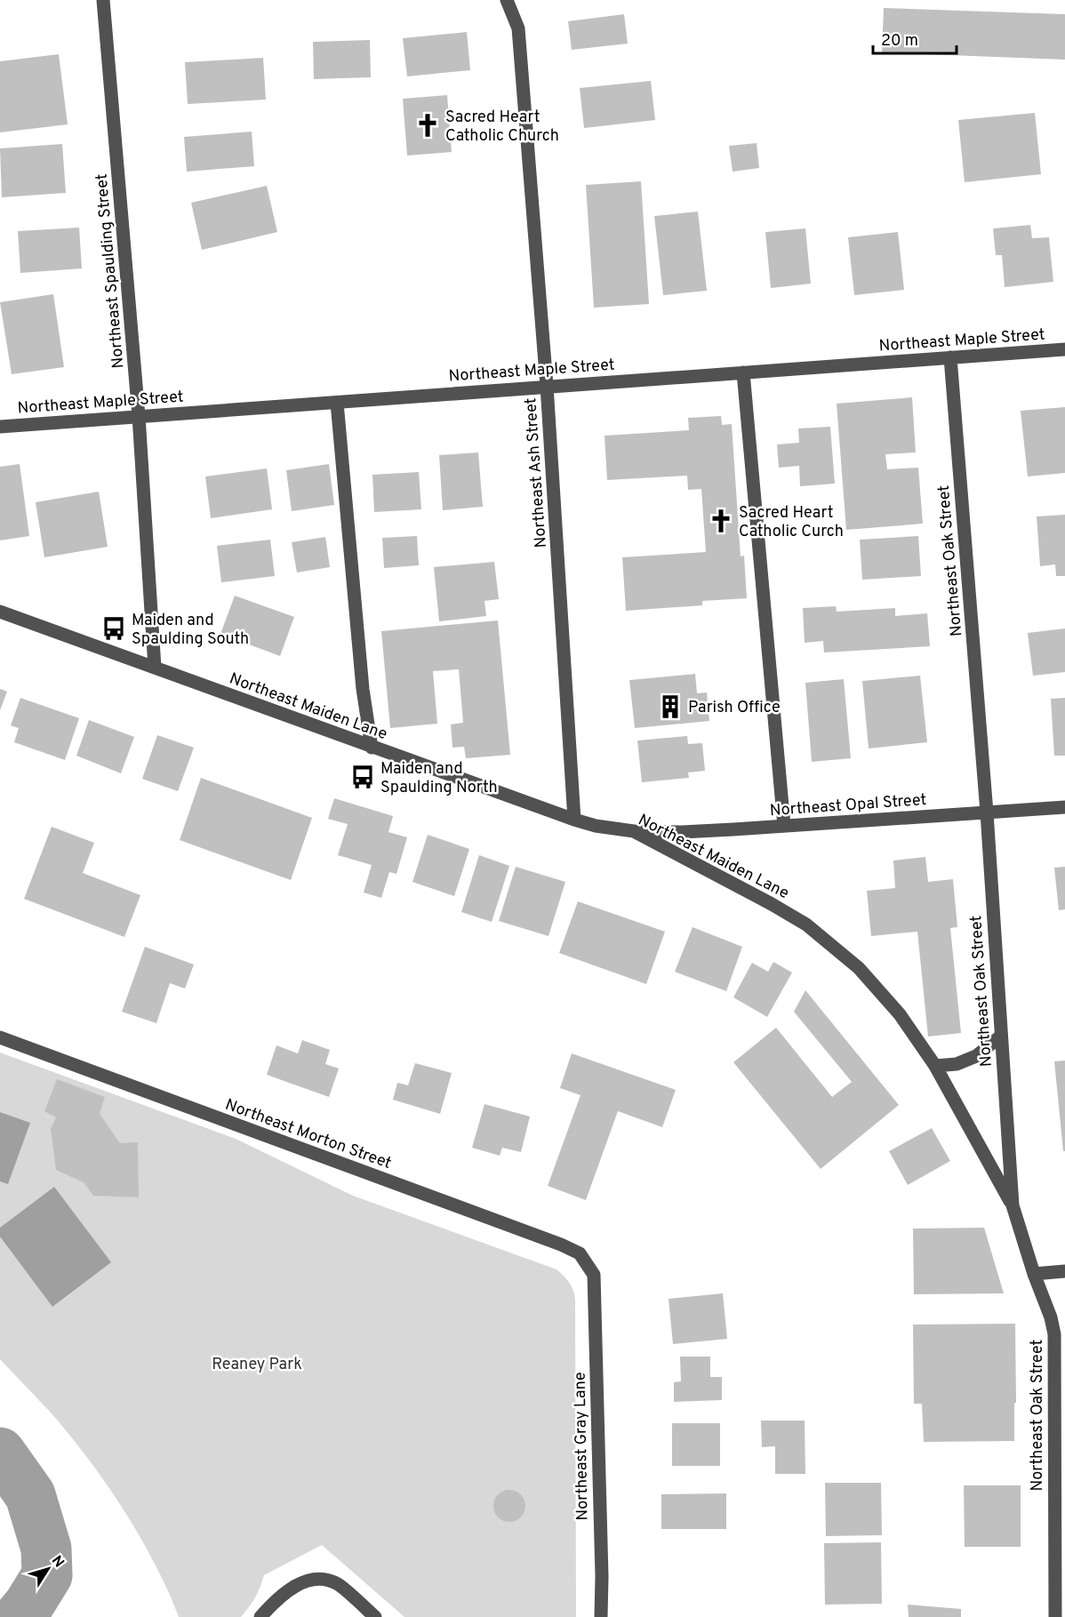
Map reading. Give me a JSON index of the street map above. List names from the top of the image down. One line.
{"streets":{"street":["Northeast Spaulding Street","Northeast Maple Street","Northeast Ash Street","Northeast Oak Street","Northeast Maiden Lane","Northeast Opal Street","Northeast Morton Street","Northeast Gray Lane"]},"crossings":[["Northeast Spaulding Street","Northeast Maple Street"],["Northeast Spaulding Street","Northeast Maiden Lane"],["Northeast Maple Street","Northeast Ash Street"],["Northeast Maple Street","Northeast Oak Street"],["Northeast Ash Street","Northeast Maiden Lane"],["Northeast Oak Street","Northeast Maiden Lane"],["Northeast Oak Street","Northeast Opal Street"],["Northeast Maiden Lane","Northeast Opal Street"],["Northeast Morton Street","Northeast Gray Lane"]],"parks":["Reaney Park"],"places":{"church":["Sacred Heart Catholic Church","Sacred Heart Catholic Curch"],"bus stop":["Maiden and Spaulding South","Maiden and Spaulding North"],"building":["Parish Office"]},"scale_bar":"20 m","north":"top right"}
